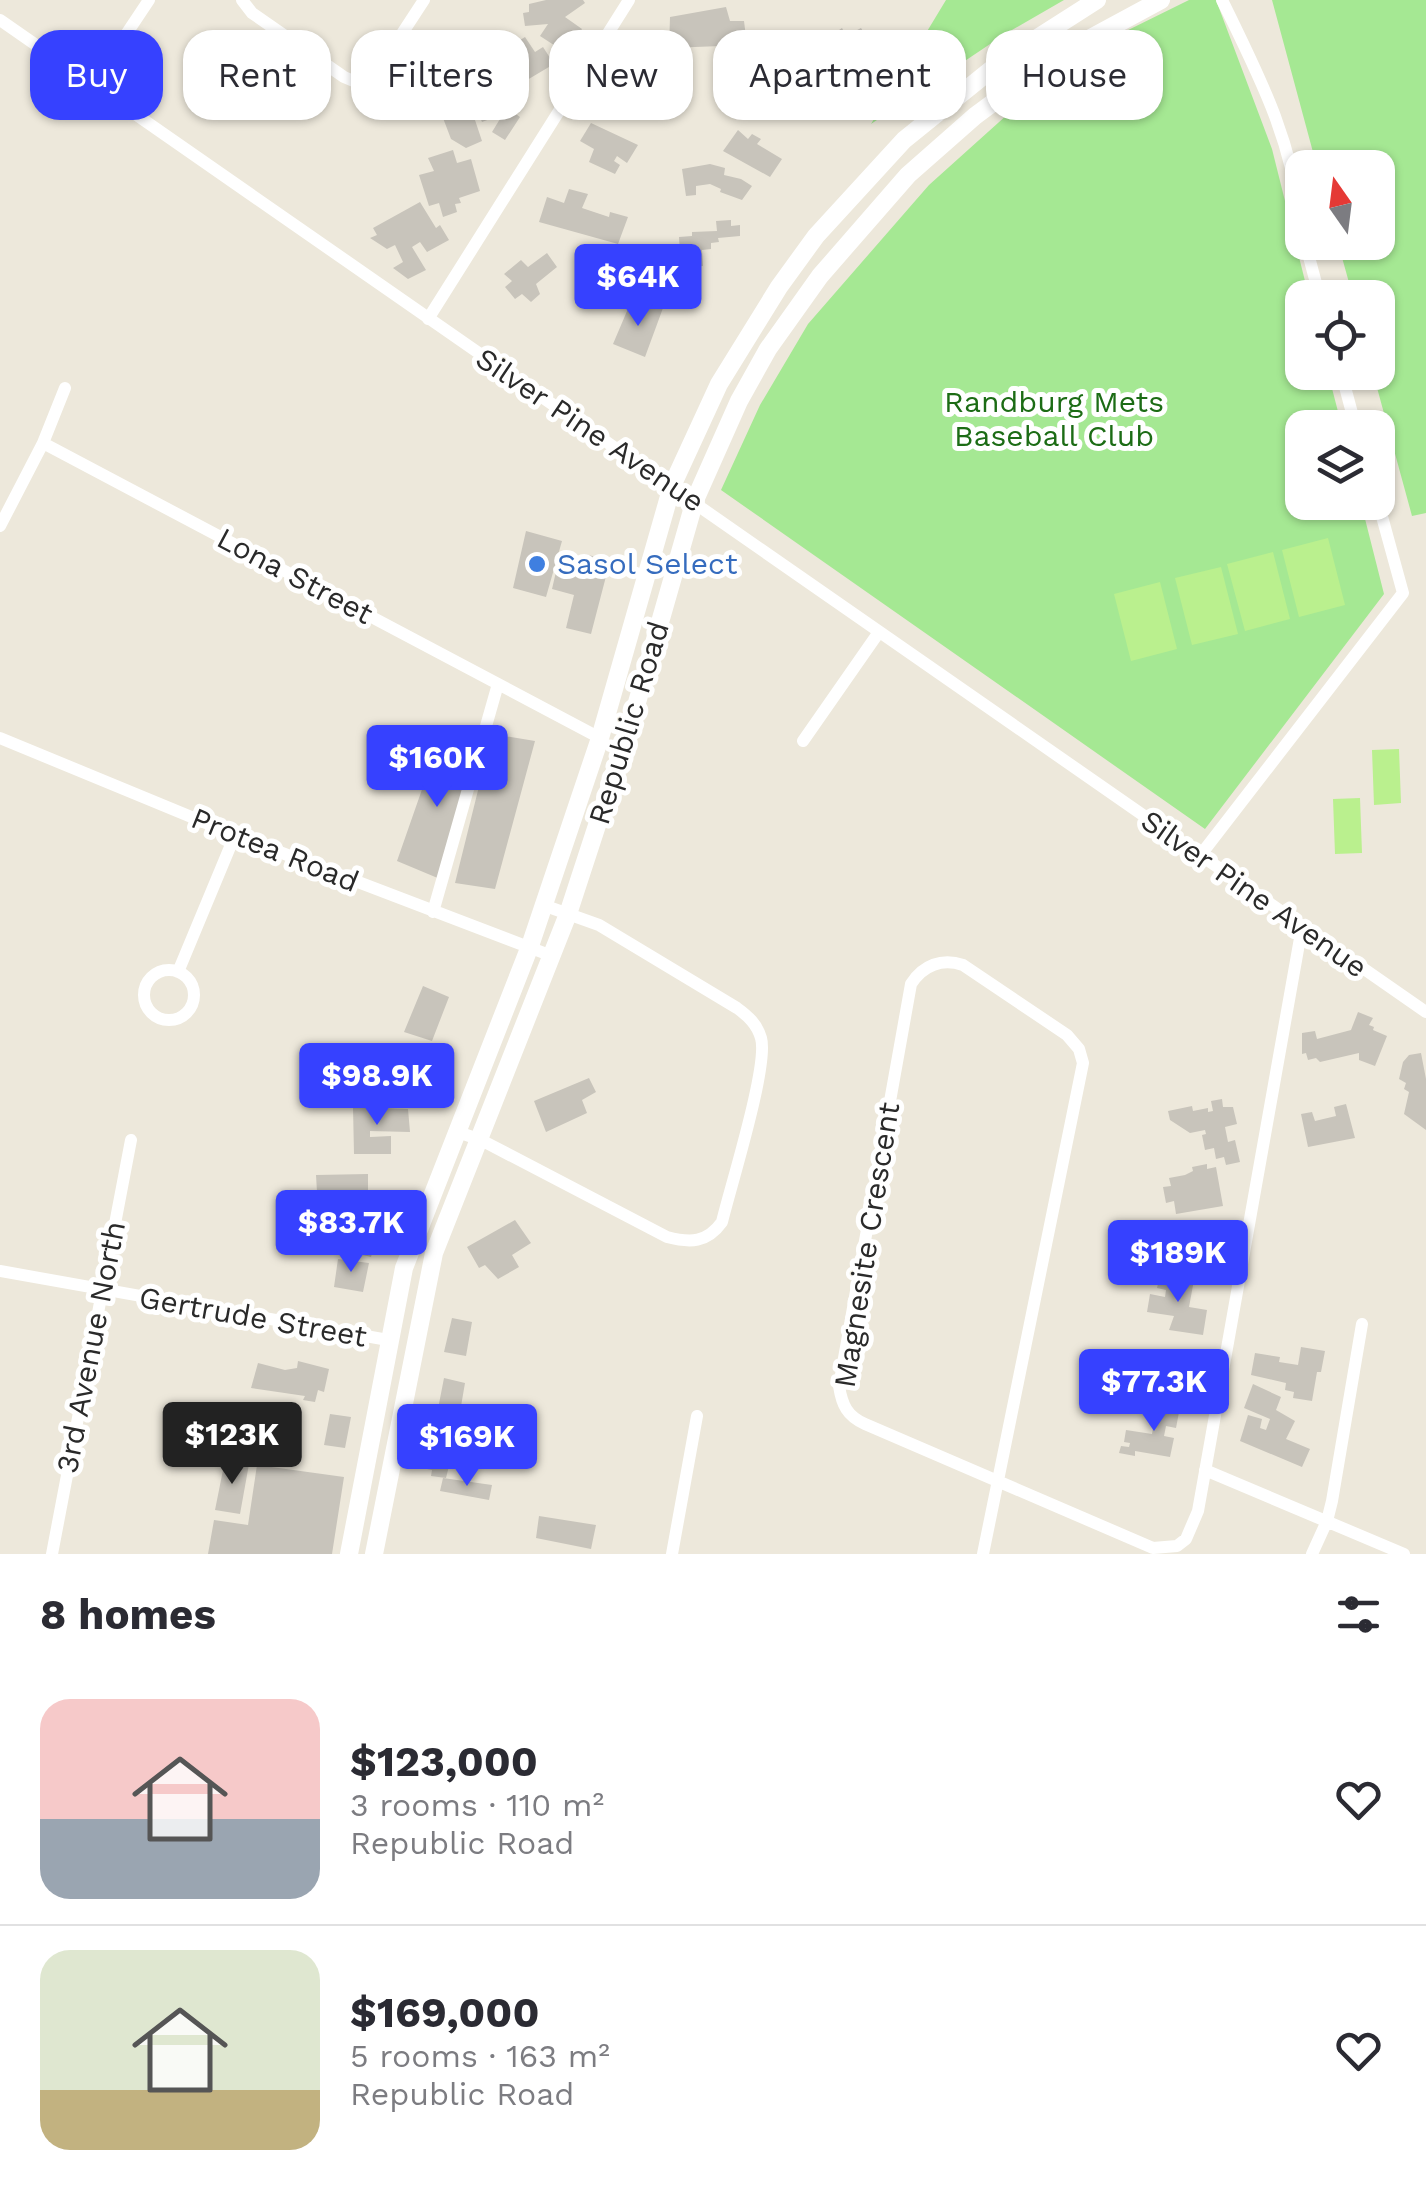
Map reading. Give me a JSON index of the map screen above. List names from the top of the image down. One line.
{"streets":{"main road":["Republic Road"],"street":["Silver Pine Avenue","Lona Street","Protea Road","Magnesite Crescent","Gertrude Street","3rd Avenue North"]},"crossings":[["Silver Pine Avenue","Republic Road"],["Silver Pine Avenue","Magnesite Crescent"],["Lona Street","Republic Road"],["Republic Road","Protea Road"],["Republic Road","Gertrude Street"],["Gertrude Street","3rd Avenue North"]],"parks":["Randburg Mets Baseball Club"],"places":["Sasol Select"],"north":"top","page":{"chip":["Buy","Rent","Filters","New","Apartment","House"],"price":["$64K","$160K","$98.9K","$83.7K","$189K","$77.3K","$123K","$169K"],"heading":"8 homes","list":[{"name":"$123,000","note":"3 rooms · 110 m² · Republic Road"},{"name":"$169,000","note":"5 rooms · 163 m² · Republic Road"}]}}
